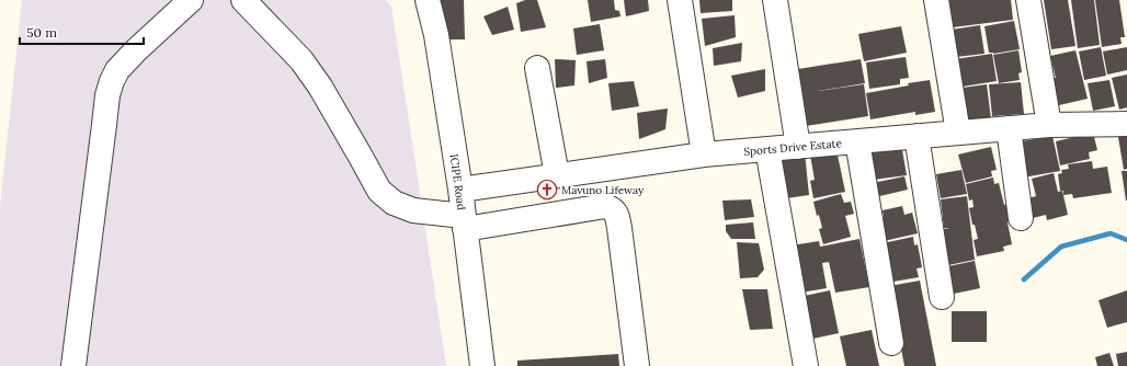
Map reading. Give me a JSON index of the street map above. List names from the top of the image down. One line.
{"streets":{"street":["Sports Drive Estate","ICIPE Road"]},"crossings":[["Sports Drive Estate","ICIPE Road"]],"places":{"church":["Mavuno Lifeway"]},"scale_bar":"50 m"}
